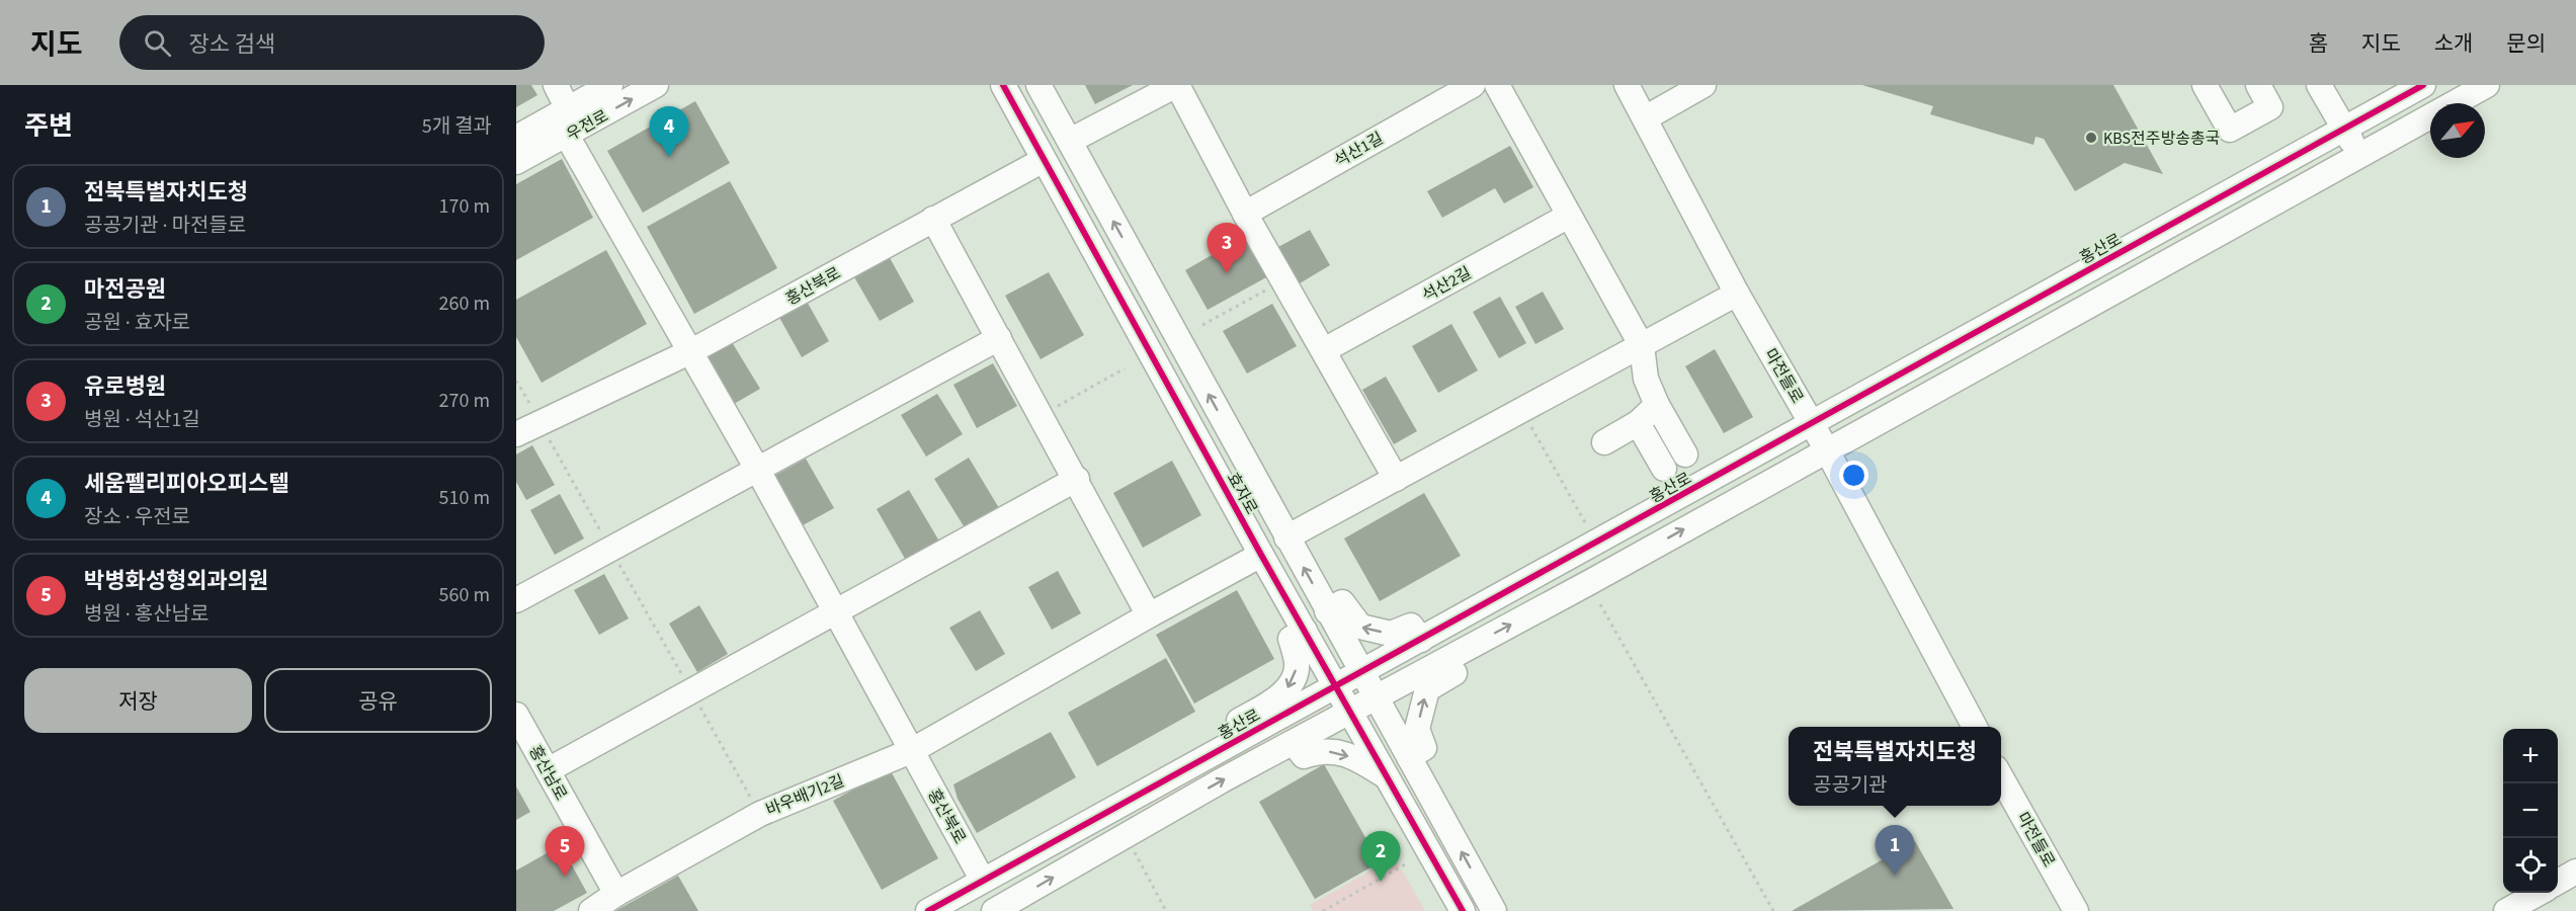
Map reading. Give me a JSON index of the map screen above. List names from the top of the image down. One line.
{"streets":{"street":["우전로","석산1길","홍산로","석산2길","홍산북로","마전들로","효자로","홍산남로","바우배기2길"]},"crossings":[["우전로","홍산북로"],["홍산로","홍산북로"],["홍산로","마전들로"],["홍산로","효자로"],["홍산북로","효자로"],["홍산북로","바우배기2길"]],"places":["KBS전주방송총국"],"north":"top right","page":{"header":"지도","search":"장소 검색","nav":["홈","지도","소개","문의"],"heading":["주변","5개 결과"],"pins":["4","3","1","5","2"],"list":[{"mark":"1","name":"전북특별자치도청","note":"공공기관 · 마전들로","value":"170 m"},{"mark":"2","name":"마전공원","note":"공원 · 효자로","value":"260 m"},{"mark":"3","name":"유로병원","note":"병원 · 석산1길","value":"270 m"},{"mark":"4","name":"세움펠리피아오피스텔","note":"장소 · 우전로","value":"510 m"},{"mark":"5","name":"박병화성형외과의원","note":"병원 · 홍산남로","value":"560 m"}],"buttons":["저장","공유"],"popup":["전북특별자치도청","공공기관"],"map_buttons":["+","−"]}}
